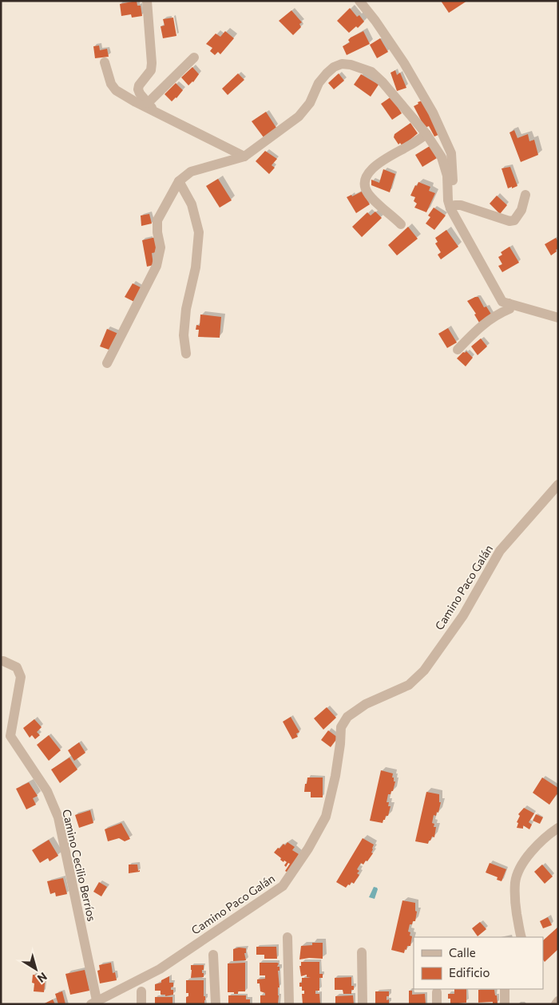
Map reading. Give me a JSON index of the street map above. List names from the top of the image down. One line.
{"streets":{"street":["Camino Paco Galán","Camino Cecilio Berríos"]},"crossings":[["Camino Paco Galán","Camino Cecilio Berríos"]],"legend":["Calle","Edificio"],"north":"bottom right"}
